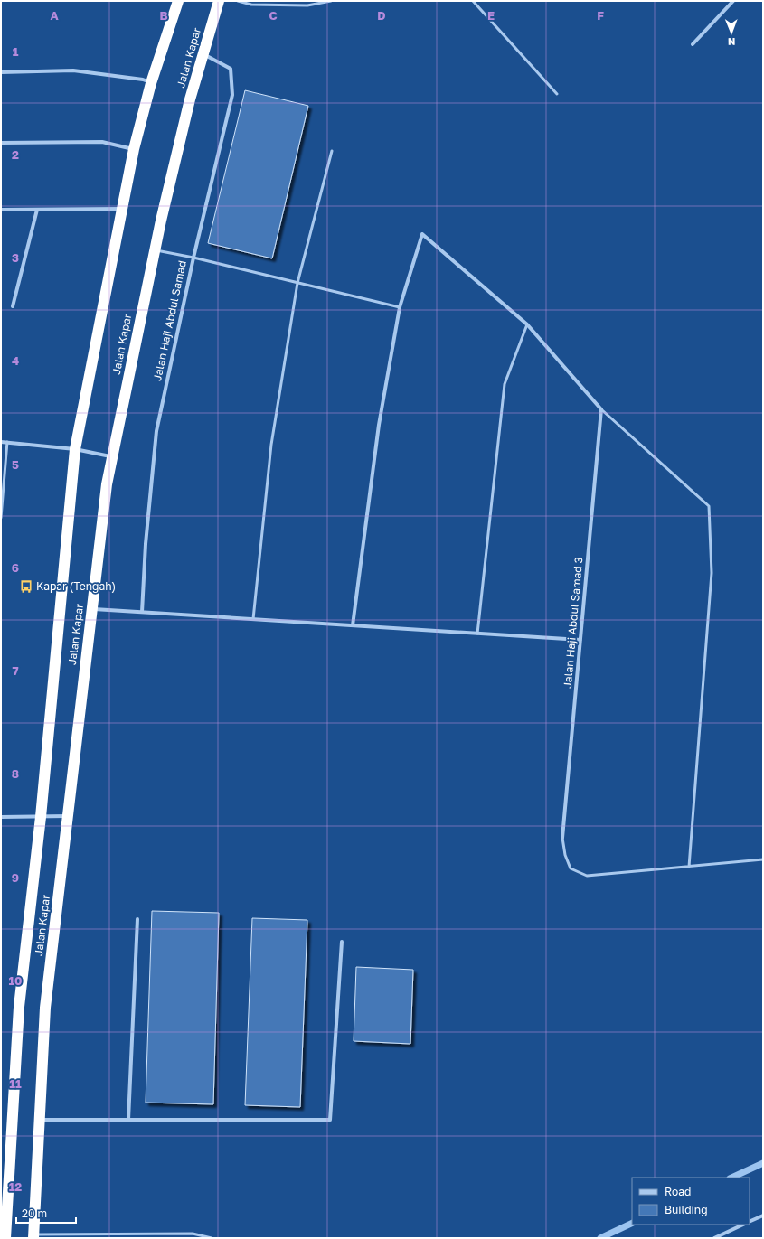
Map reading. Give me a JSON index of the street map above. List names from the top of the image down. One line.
{"streets":{"highway":["Jalan Kapar"],"street":["Jalan Haji Abdul Samad","Jalan Haji Abdul Samad 3"]},"crossings":[["Jalan Kapar","Jalan Haji Abdul Samad"]],"places":{"bus stop":["Kapar (Tengah)"]},"legend":["Road","Building"],"scale_bar":"20 m","north":"bottom","grid":{"columns":["A","B","C","D","E","F"],"rows":["1","2","3","4","5","6","7","8","9","10","11","12"]}}
